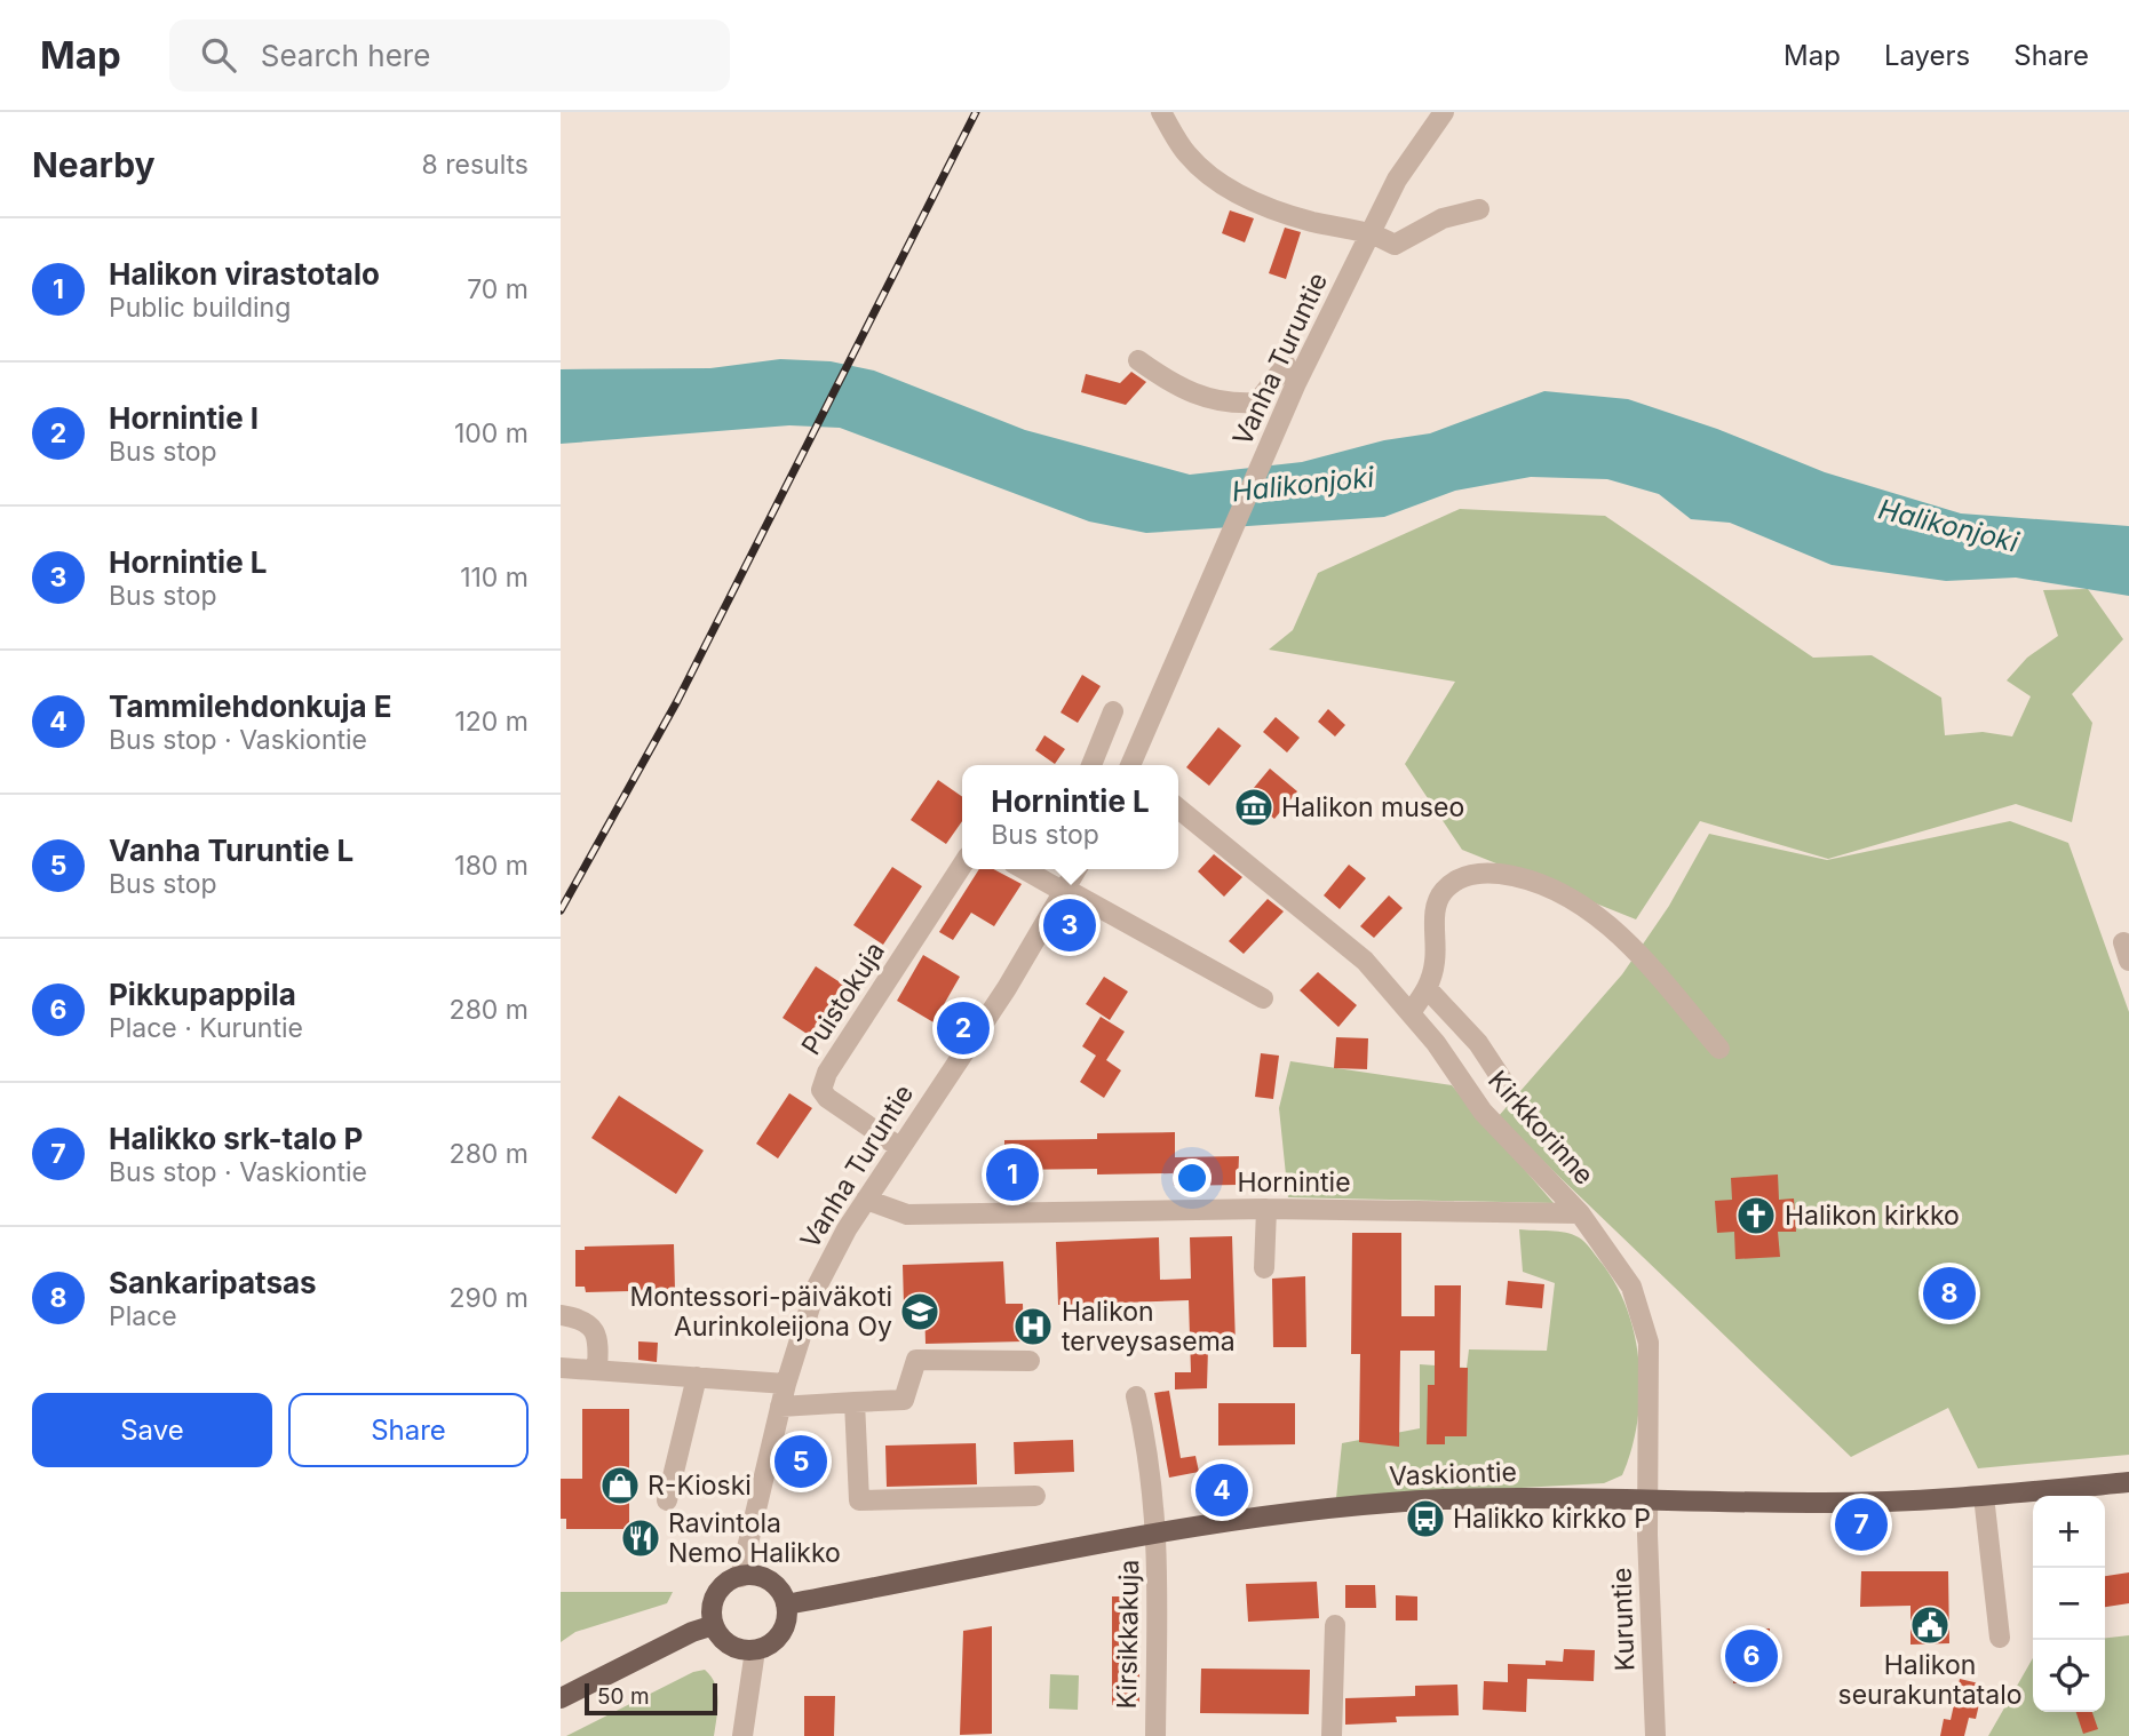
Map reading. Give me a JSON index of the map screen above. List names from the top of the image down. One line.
{"streets":{"main road":["Vaskiontie"],"street":["Vanha Turuntie","Puistokuja","Kirkkorinne","Hornintie","Kuruntie","Kirsikkakuja"]},"crossings":[["Vanha Turuntie","Puistokuja"],["Vanha Turuntie","Hornintie"],["Vanha Turuntie","Vaskiontie"],["Kirkkorinne","Hornintie"],["Kirkkorinne","Vaskiontie"],["Kirkkorinne","Kuruntie"],["Vaskiontie","Kuruntie"],["Vaskiontie","Kirsikkakuja"]],"water":["Halikonjoki"],"places":{"museum":["Halikon museo"],"church":["Halikon kirkko"],"school or university":["Montessori-päiväkoti Aurinkoleijona Oy"],"hospital":["Halikon terveysasema"],"shop":["R-Kioski"],"bus stop":["Halikko kirkko P"],"restaurant":["Ravintola Nemo Halikko"],"public building":["Halikon seurakuntatalo"]},"scale_bar":"50 m","page":{"header":"Map","search":"Search here","nav":["Map","Layers","Share"],"heading":["Nearby","8 results"],"list":[{"mark":"1","name":"Halikon virastotalo","note":"Public building","value":"70 m"},{"mark":"2","name":"Hornintie I","note":"Bus stop","value":"100 m"},{"mark":"3","name":"Hornintie L","note":"Bus stop","value":"110 m"},{"mark":"4","name":"Tammilehdonkuja E","note":"Bus stop · Vaskiontie","value":"120 m"},{"mark":"5","name":"Vanha Turuntie L","note":"Bus stop","value":"180 m"},{"mark":"6","name":"Pikkupappila","note":"Place · Kuruntie","value":"280 m"},{"mark":"7","name":"Halikko srk-talo P","note":"Bus stop · Vaskiontie","value":"280 m"},{"mark":"8","name":"Sankaripatsas","note":"Place","value":"290 m"}],"popup":["Hornintie L","Bus stop"],"pins":["3","2","1","8","5","4","7","6"],"buttons":["Save","Share"],"map_buttons":["+","−"],"scale":"50 m"}}
